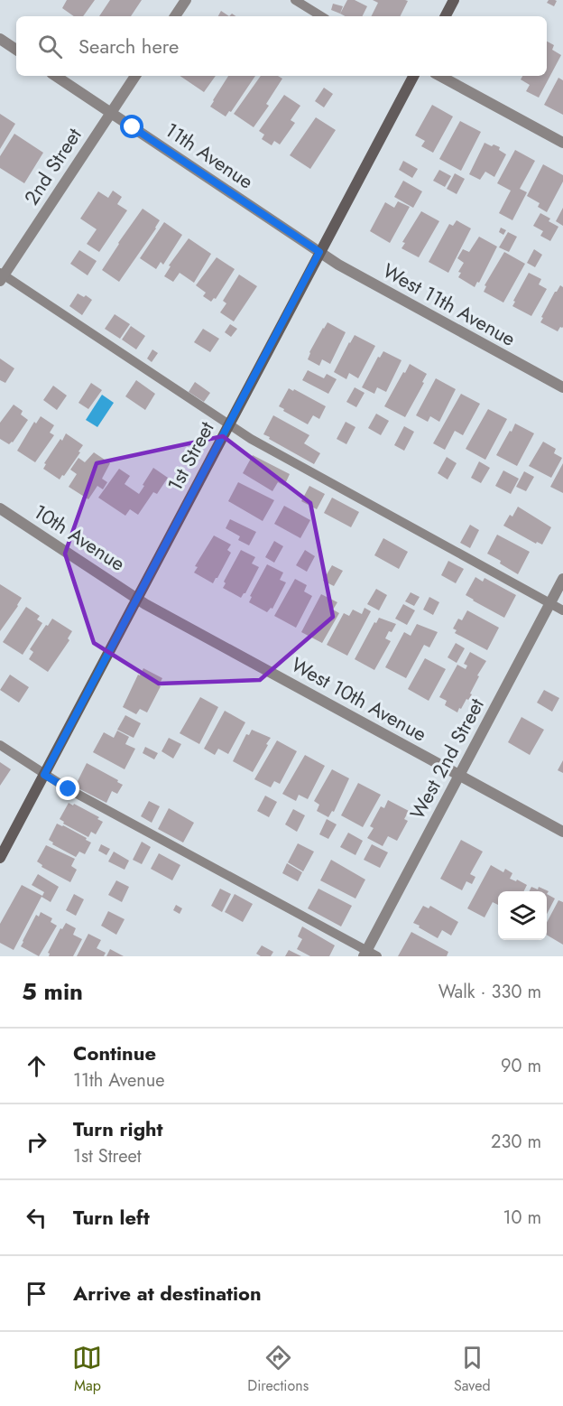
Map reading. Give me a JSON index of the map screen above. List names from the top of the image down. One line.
{"streets":{"street":["11th Avenue","2nd Street","West 11th Avenue","1st Street","10th Avenue","West 10th Avenue","West 2nd Street"]},"crossings":[["11th Avenue","2nd Street"],["11th Avenue","West 11th Avenue"],["11th Avenue","1st Street"],["West 11th Avenue","1st Street"],["1st Street","10th Avenue"],["1st Street","West 10th Avenue"],["10th Avenue","West 10th Avenue"],["West 10th Avenue","West 2nd Street"]],"page":{"search":"Search here","heading":["5 min","Walk · 330 m"],"list":[["Continue","11th Avenue","90 m"],["Turn right","1st Street","230 m"],["Turn left","10 m"],"Arrive at destination"],"nav":["Map","Directions","Saved"]}}
